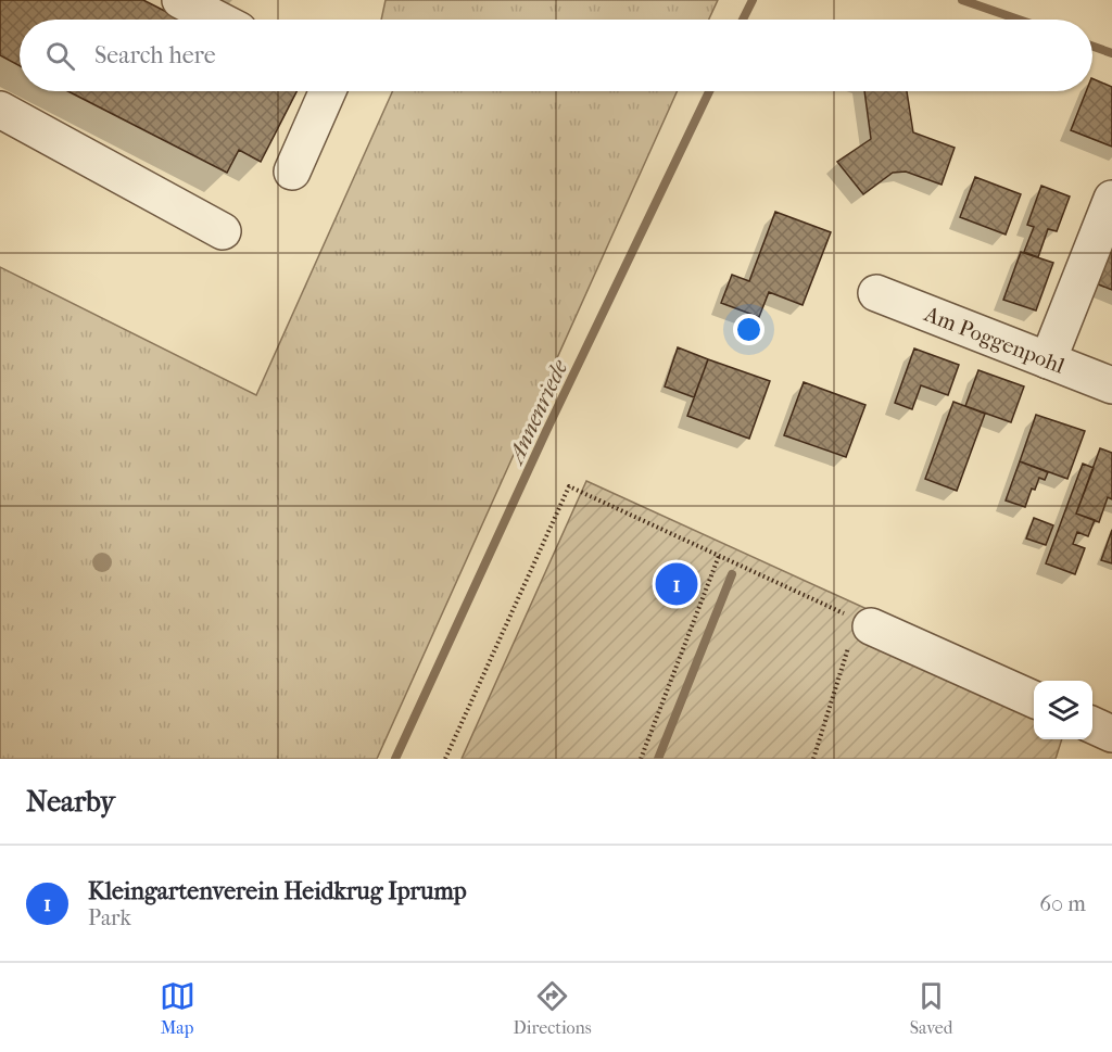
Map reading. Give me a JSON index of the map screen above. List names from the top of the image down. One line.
{"streets":{"street":["Am Poggenpohl"]},"water":["Annenriede"],"page":{"search":"Search here","pins":"1","heading":"Nearby","list":[{"mark":"1","name":"Kleingartenverein Heidkrug Iprump","note":"Park","value":"60 m"}],"nav":["Map","Directions","Saved"]}}
